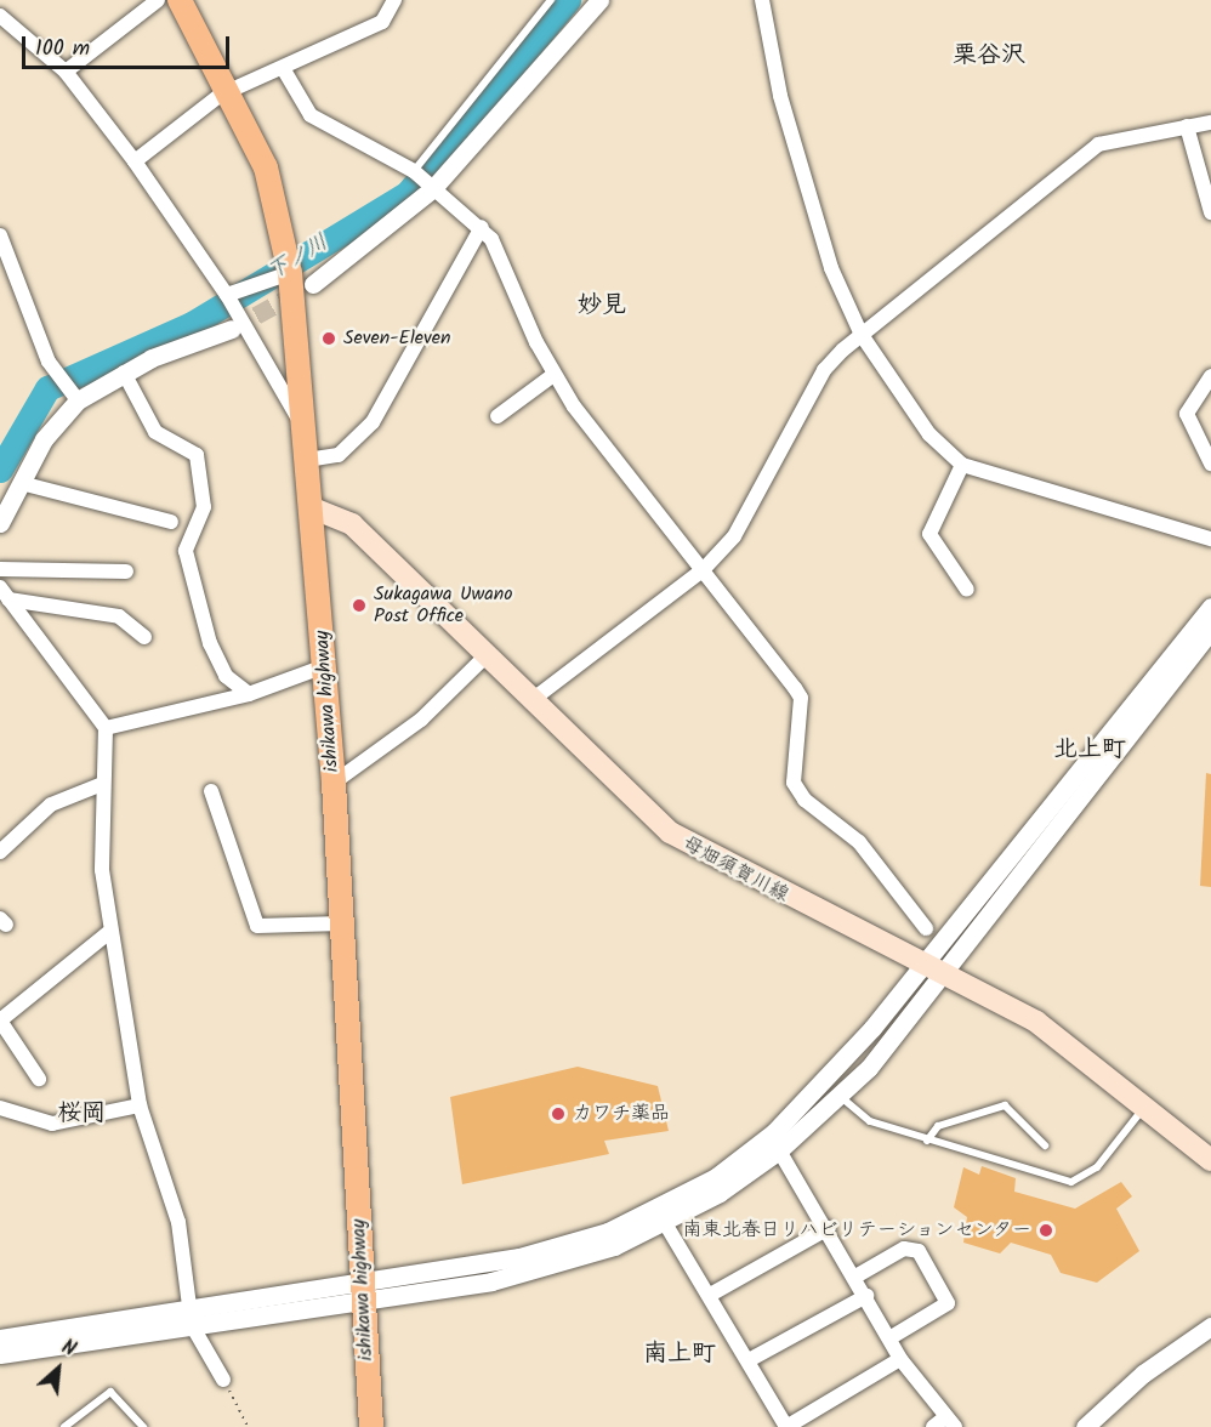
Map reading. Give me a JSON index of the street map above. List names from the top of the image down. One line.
{"streets":{"main road":["ishikawa highway","母畑須賀川線"]},"crossings":[["ishikawa highway","母畑須賀川線"]],"districts":["栗谷沢","妙見","北上町","桜岡","南上町"],"water":["下ノ川"],"places":["Seven-Eleven","Sukagawa Uwano Post Office","カワチ薬品","南東北春日リハビリテーションセンター"],"scale_bar":"100 m","north":"top right"}
